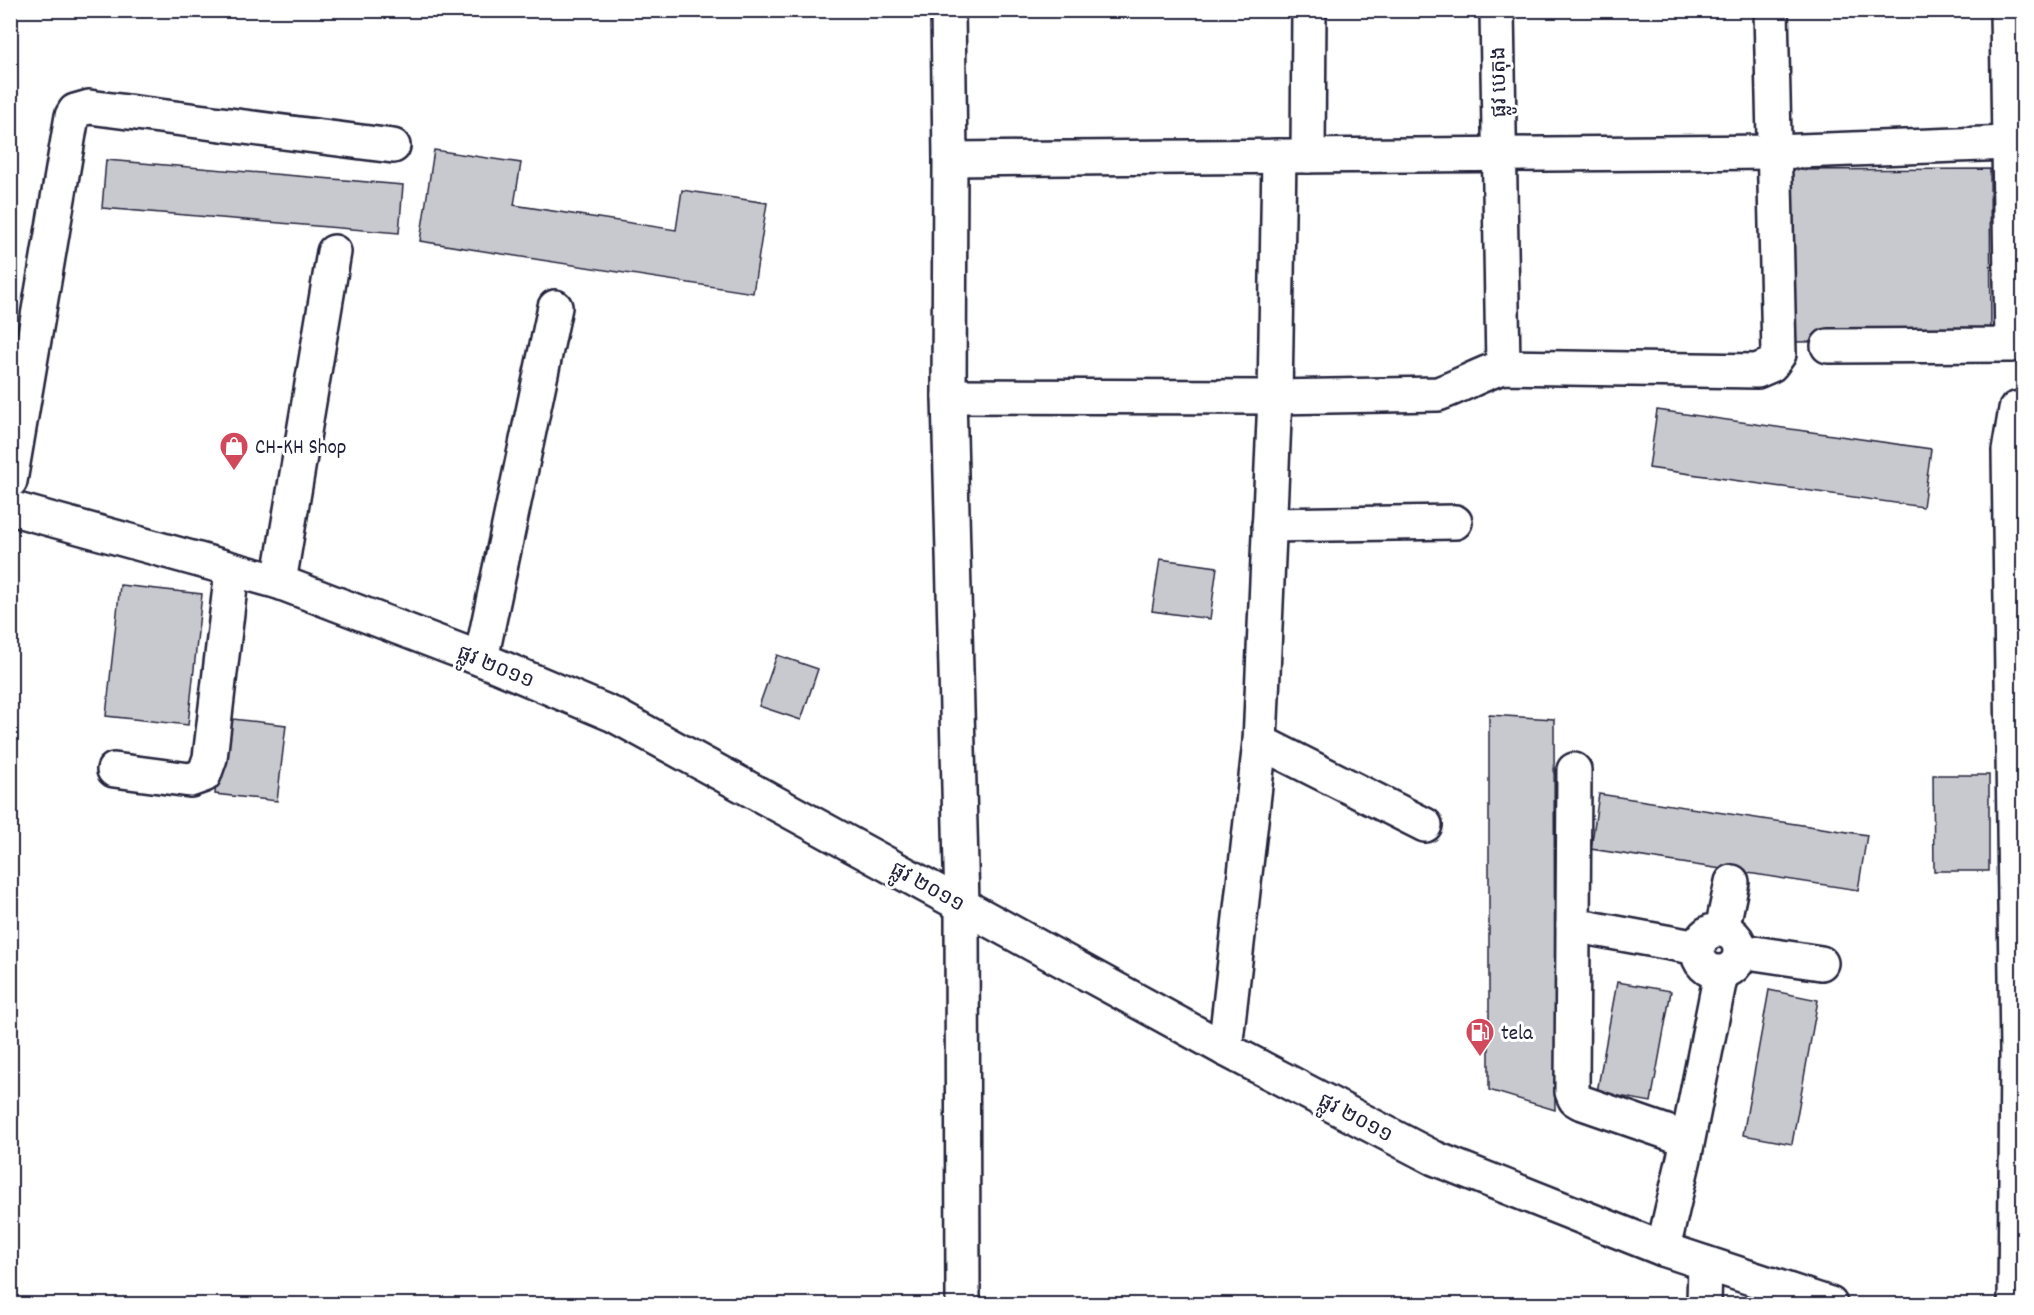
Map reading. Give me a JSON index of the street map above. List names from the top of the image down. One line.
{"streets":{"street":["ផ្លូវ បេតុង","ផ្លូវ ២០១១"]},"places":{"shop":["CH-KH Shop"],"fuel station":["tela"]}}
